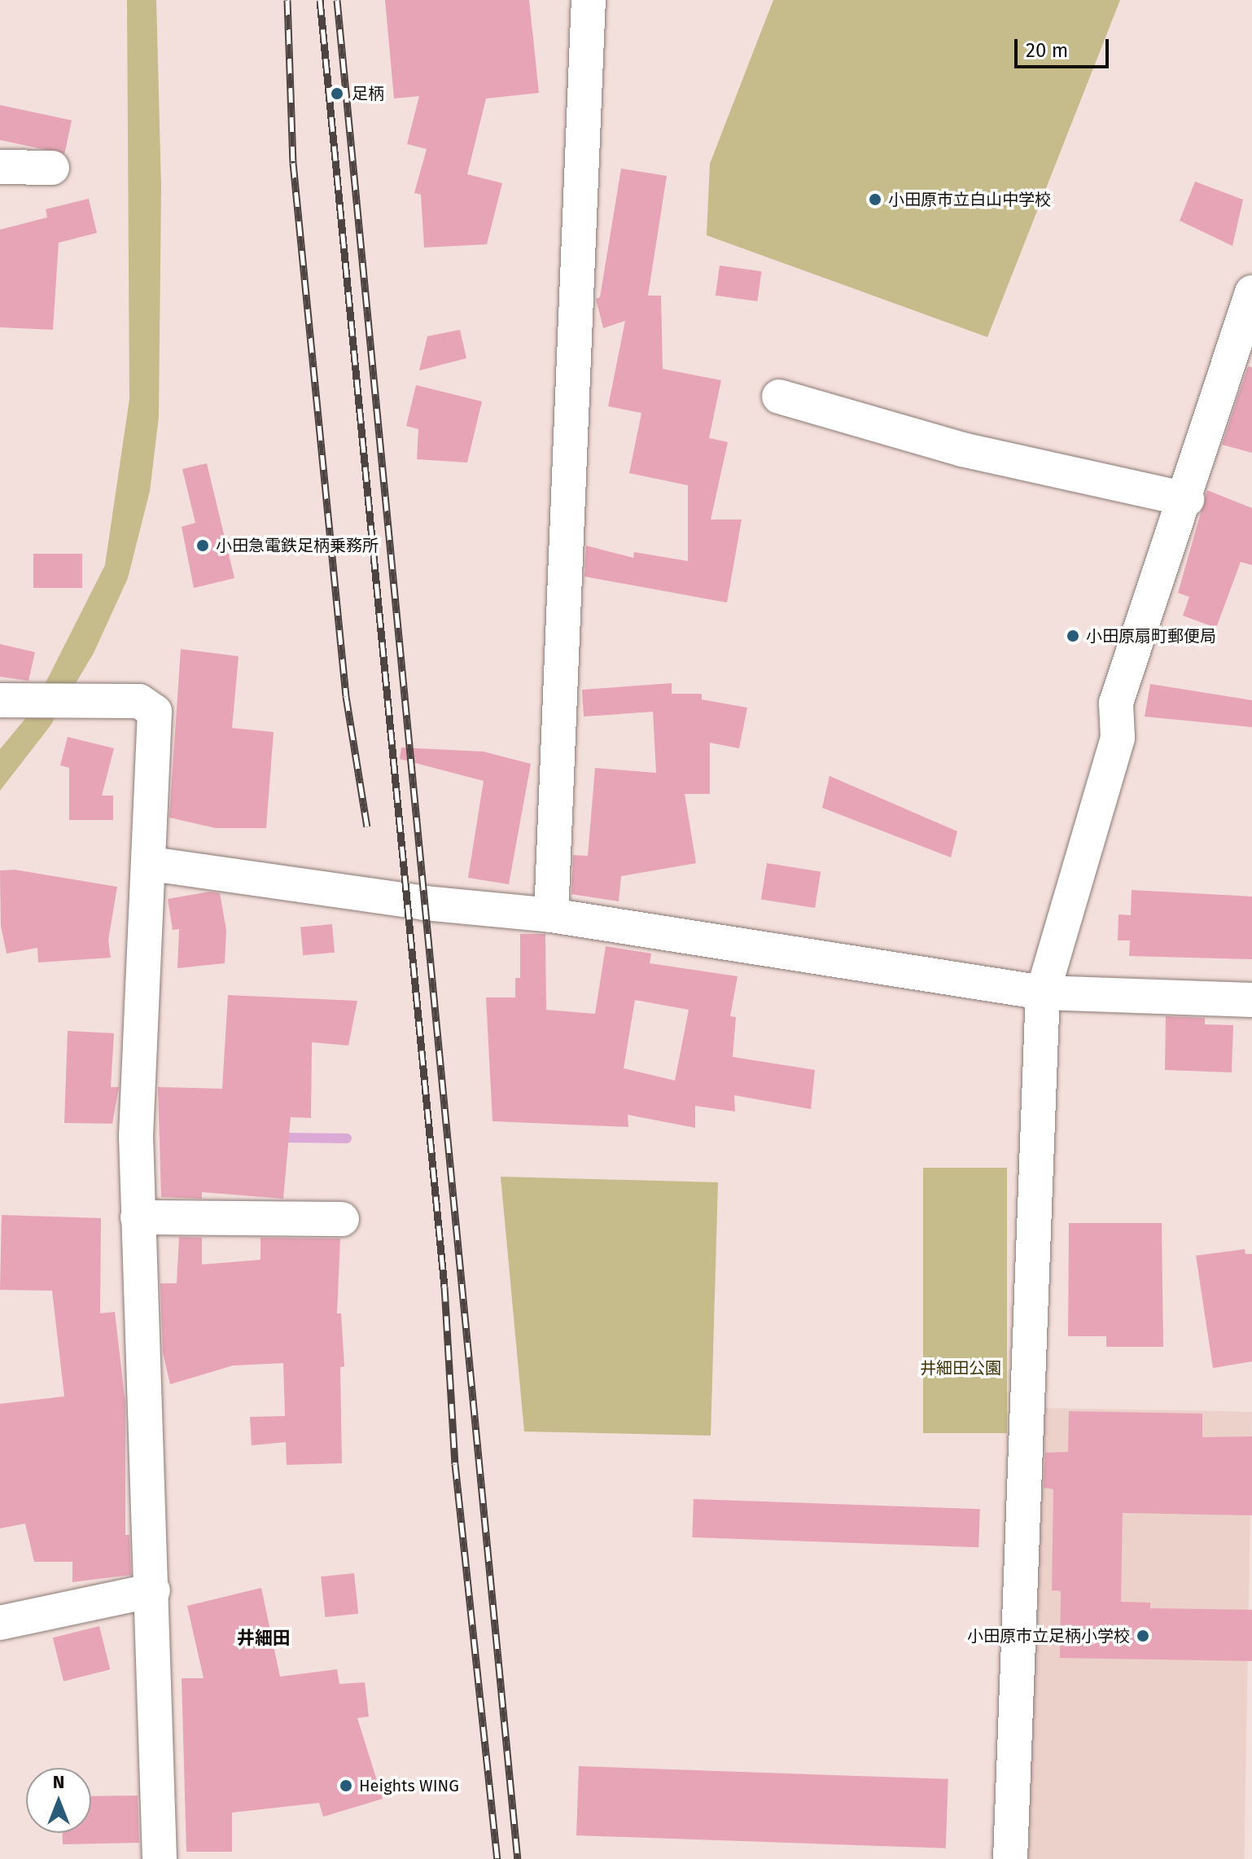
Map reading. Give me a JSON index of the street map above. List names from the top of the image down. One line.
{"districts":["井細田"],"parks":["井細田公園"],"places":["足柄","小田原市立白山中学校","小田急電鉄足柄乗務所","小田原扇町郵便局","小田原市立足柄小学校","Heights WING"],"scale_bar":"20 m","north":"top"}
